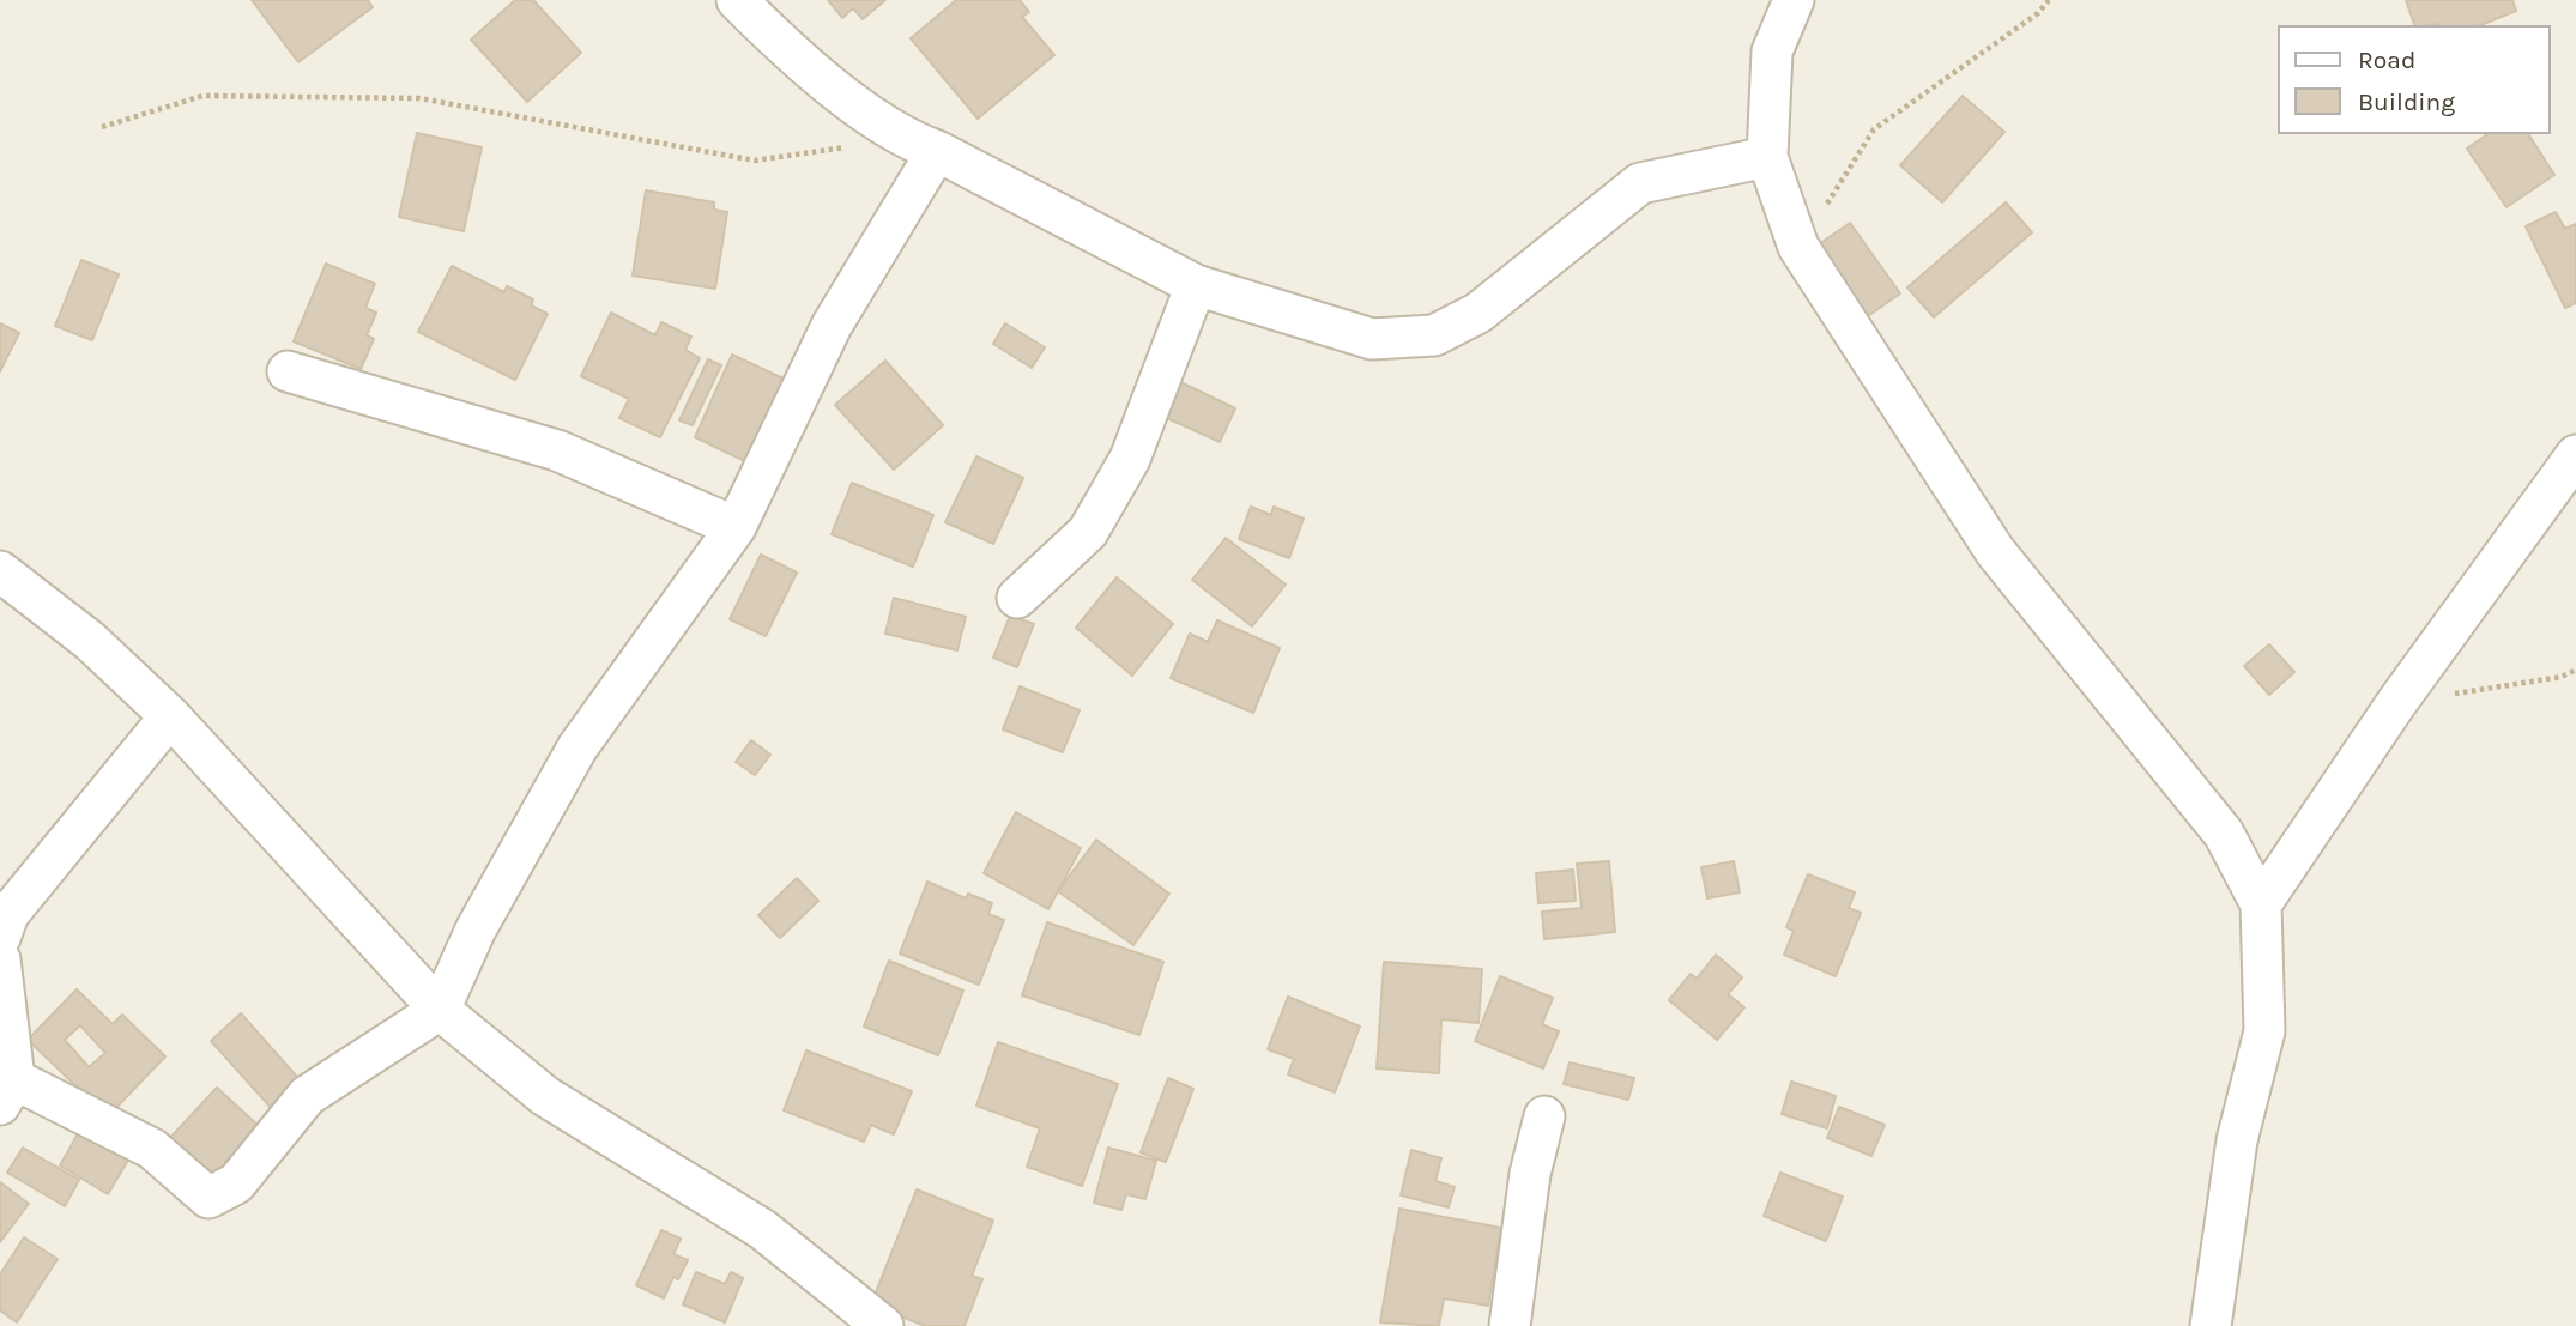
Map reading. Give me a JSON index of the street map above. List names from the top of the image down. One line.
{"legend":["Road","Building"]}
